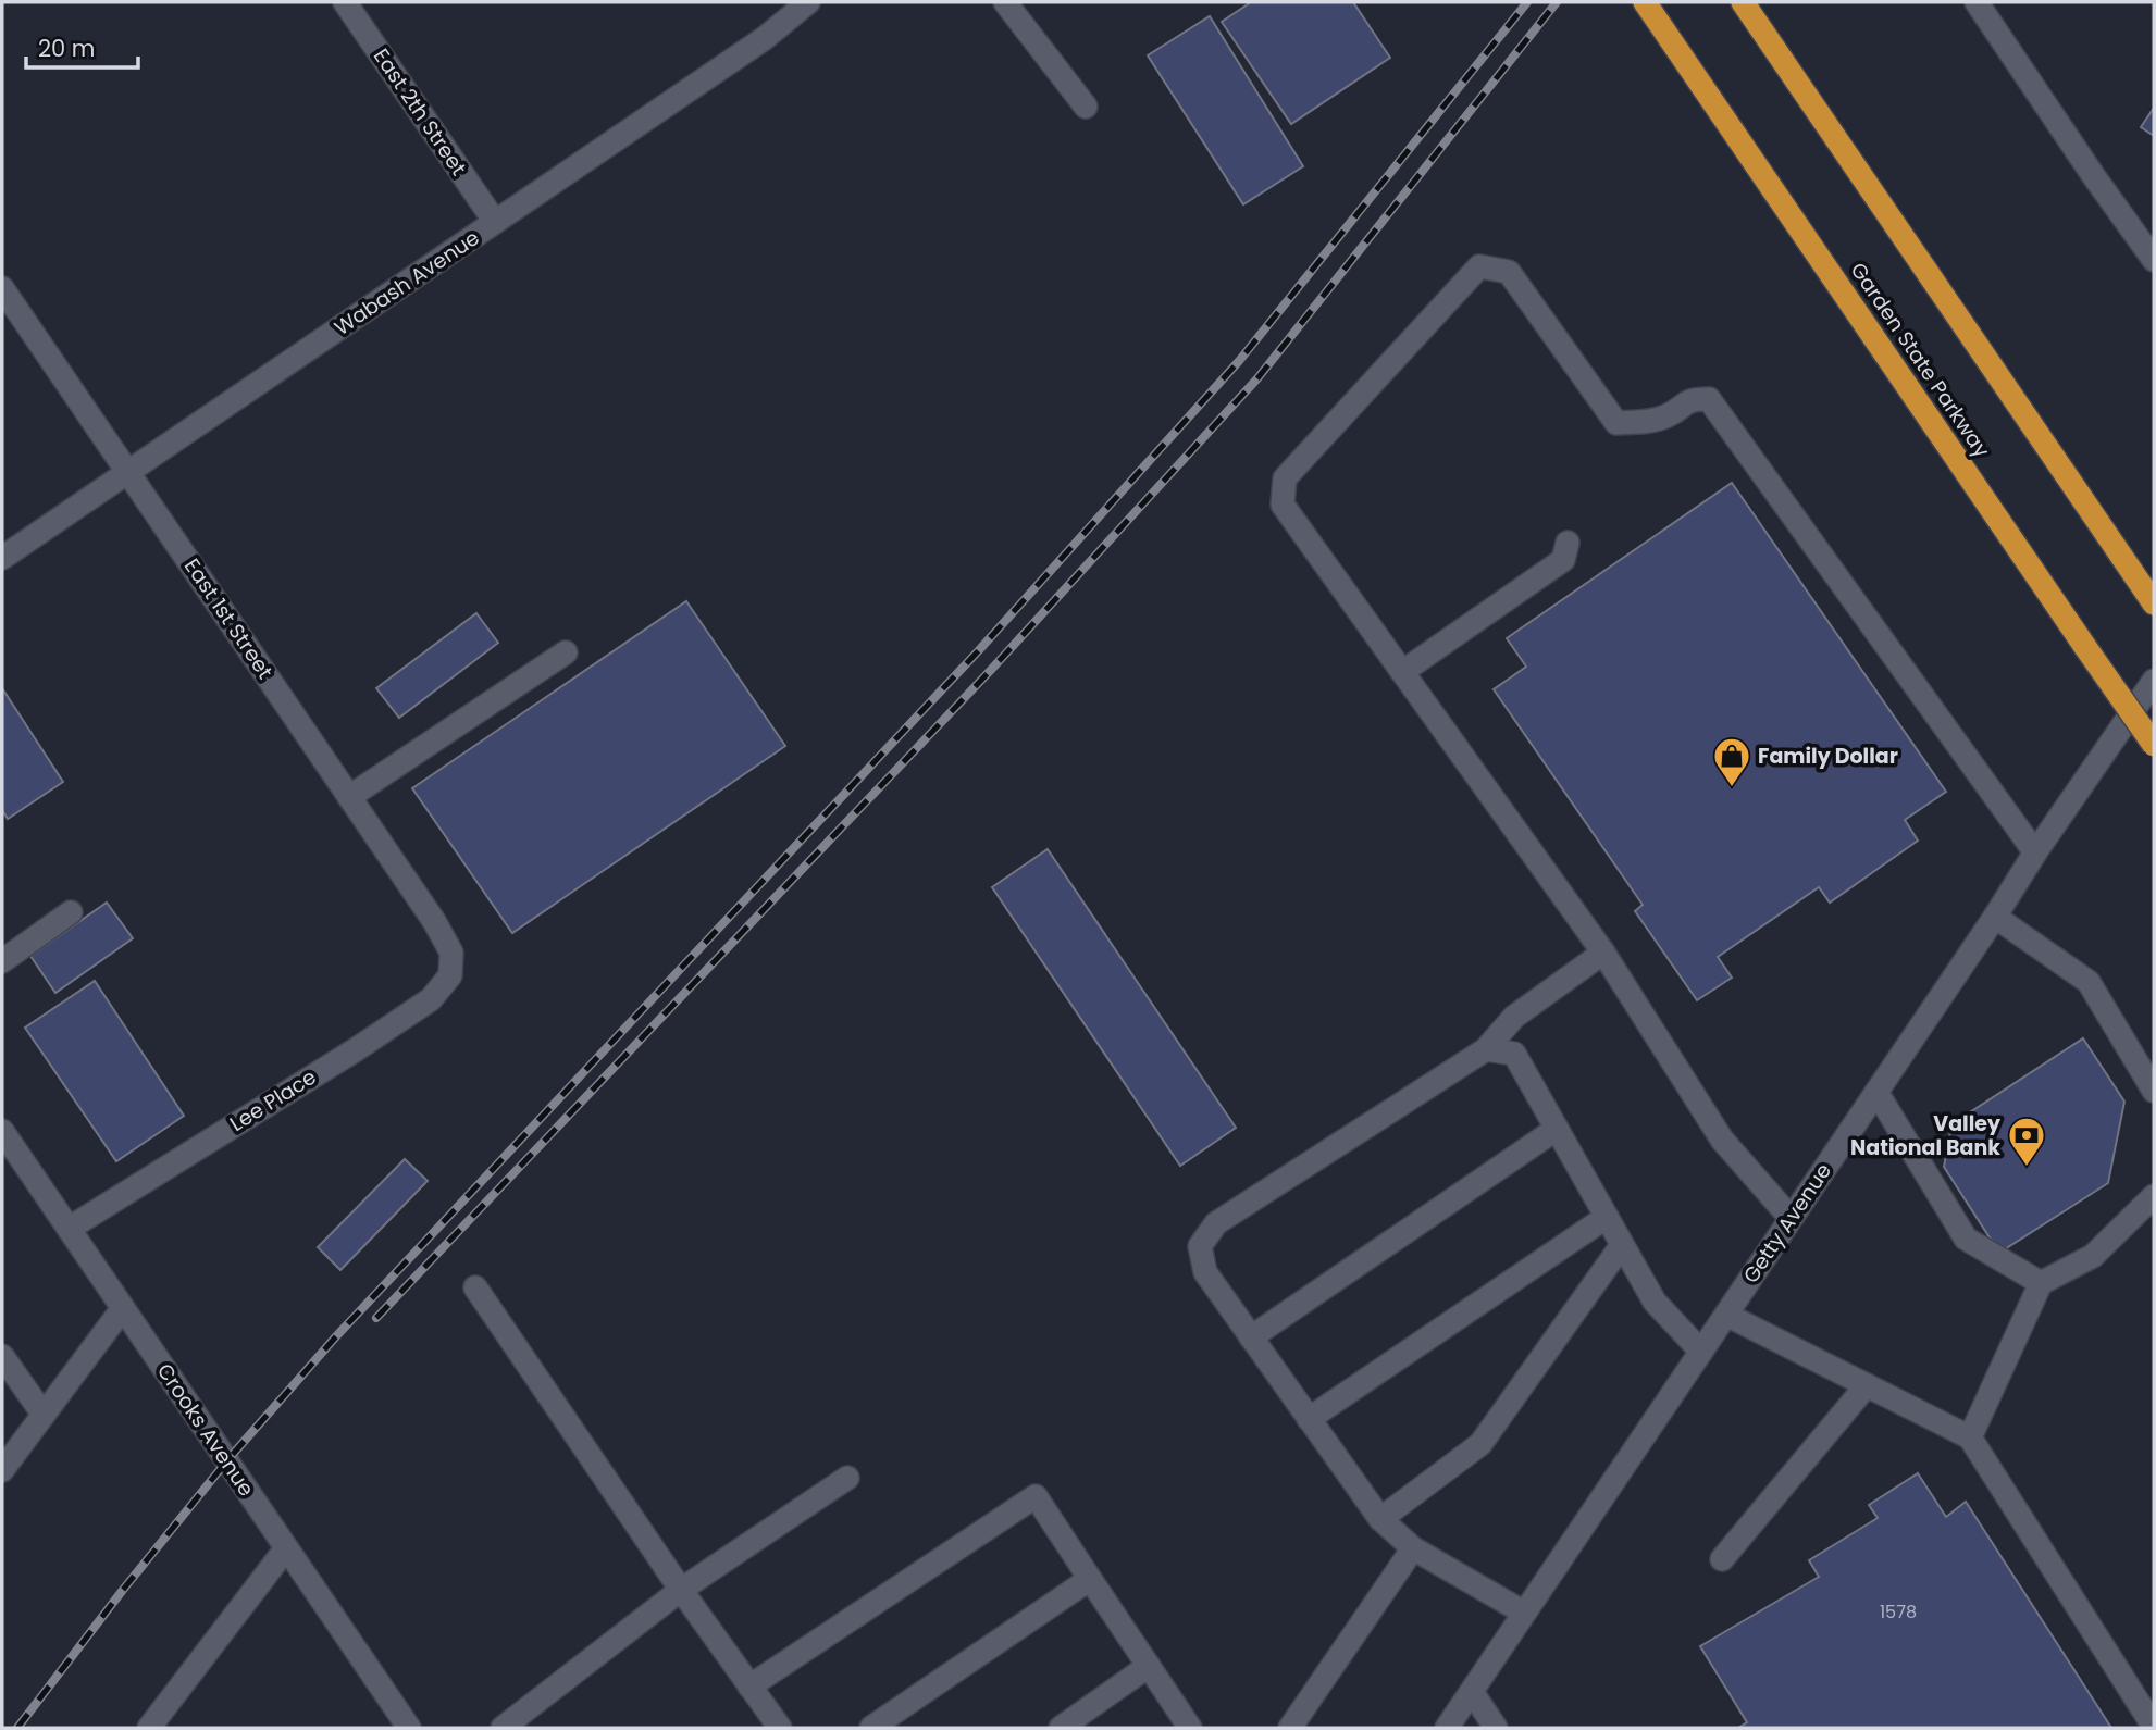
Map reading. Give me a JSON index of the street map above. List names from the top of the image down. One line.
{"streets":{"highway":["Garden State Parkway"],"street":["East 2th Street","Wabash Avenue","East 1st Street","Lee Place","Getty Avenue","Crooks Avenue"]},"crossings":[["East 2th Street","Wabash Avenue"],["Wabash Avenue","East 1st Street"],["East 1st Street","Lee Place"],["Lee Place","Crooks Avenue"]],"places":{"shop":["Family Dollar"],"bank":["Valley National Bank"]},"house_numbers":["1578"],"scale_bar":"20 m"}
